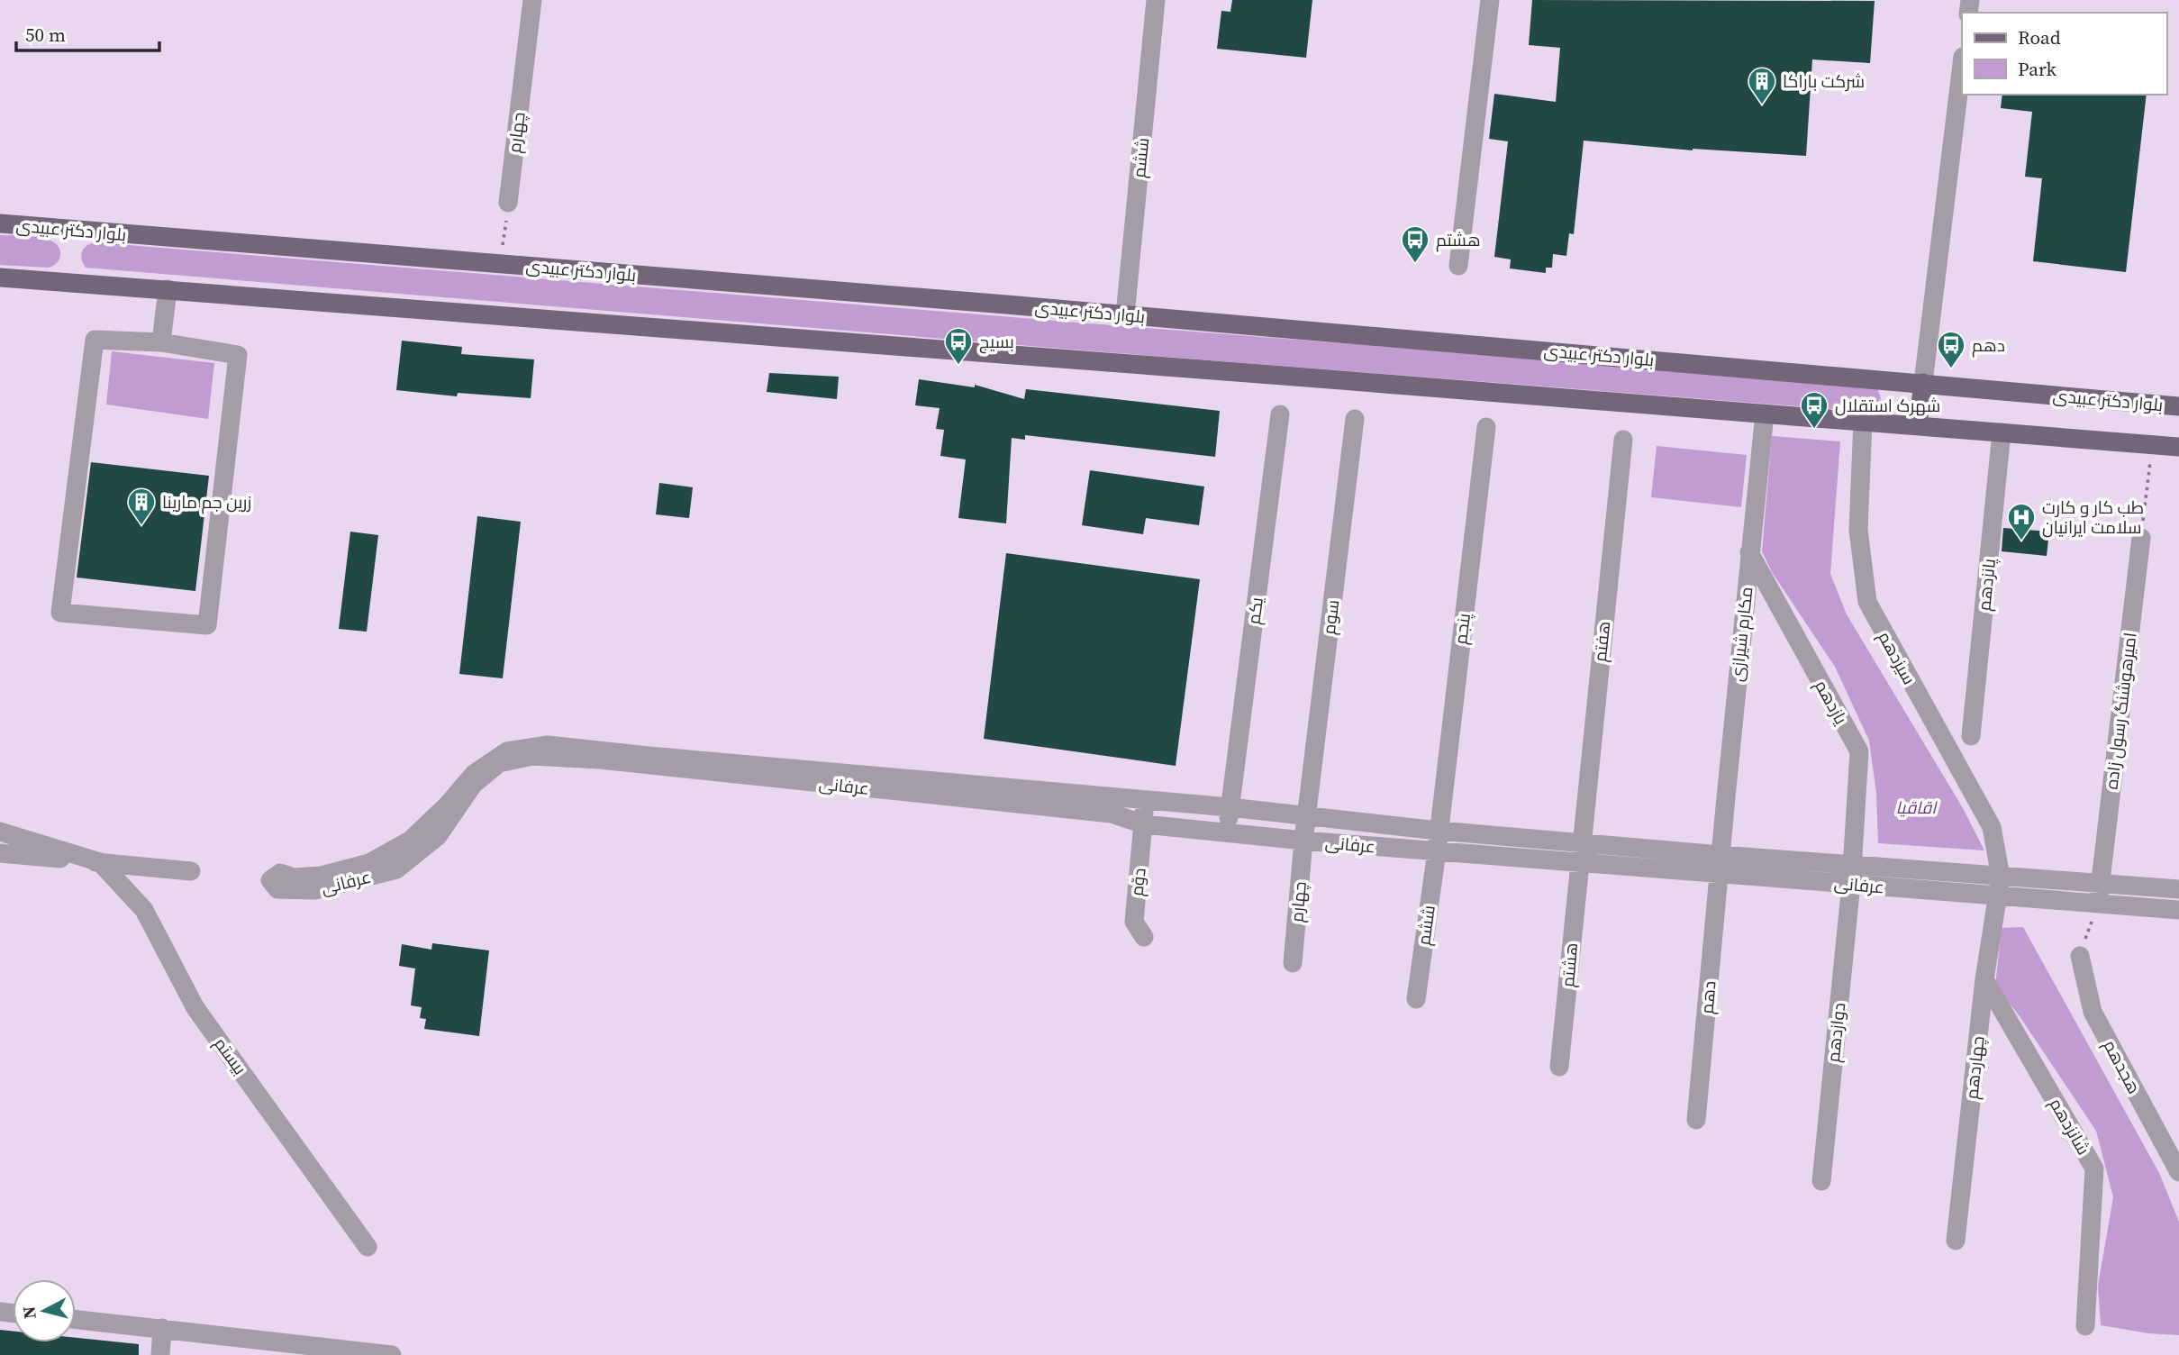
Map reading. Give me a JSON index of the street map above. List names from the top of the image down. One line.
{"streets":{"main road":["بلوار دکتر عبیدی"],"street":["چهارم","ششم","پانزدهم","یکم","سوم","پنجم","مکارم شیرازی","هفتم","سیزدهم","یازدهم","امیرهوشنگ رسول زاده","عرفانی","دوّم","هشتم","دهم","دوازدهم","بیستم","هجدهم","چهاردهم","شانزدهم"]},"crossings":[["چهارم","سوم"],["چهارم","عرفانی"],["ششم","بلوار دکتر عبیدی"],["ششم","پنجم"],["ششم","عرفانی"],["یکم","عرفانی"],["سوم","عرفانی"],["پنجم","عرفانی"],["مکارم شیرازی","یازدهم"],["مکارم شیرازی","عرفانی"],["مکارم شیرازی","دهم"],["هفتم","عرفانی"],["هفتم","هشتم"],["سیزدهم","عرفانی"],["سیزدهم","چهاردهم"],["یازدهم","عرفانی"],["یازدهم","دوازدهم"],["امیرهوشنگ رسول زاده","عرفانی"],["عرفانی","دوّم"],["عرفانی","هشتم"],["عرفانی","دهم"],["عرفانی","دوازدهم"],["عرفانی","چهاردهم"],["چهاردهم","شانزدهم"]],"parks":["اقاقیا"],"places":{"building":["شرکت باراکا","زرین جم مارینا"],"bus stop":["هشتم","بسیج","دهم","شهرک استقلال"],"hospital":["طب کار و کارت سلامت ایرانیان"]},"legend":["Road","Park"],"scale_bar":"50 m","north":"left"}
